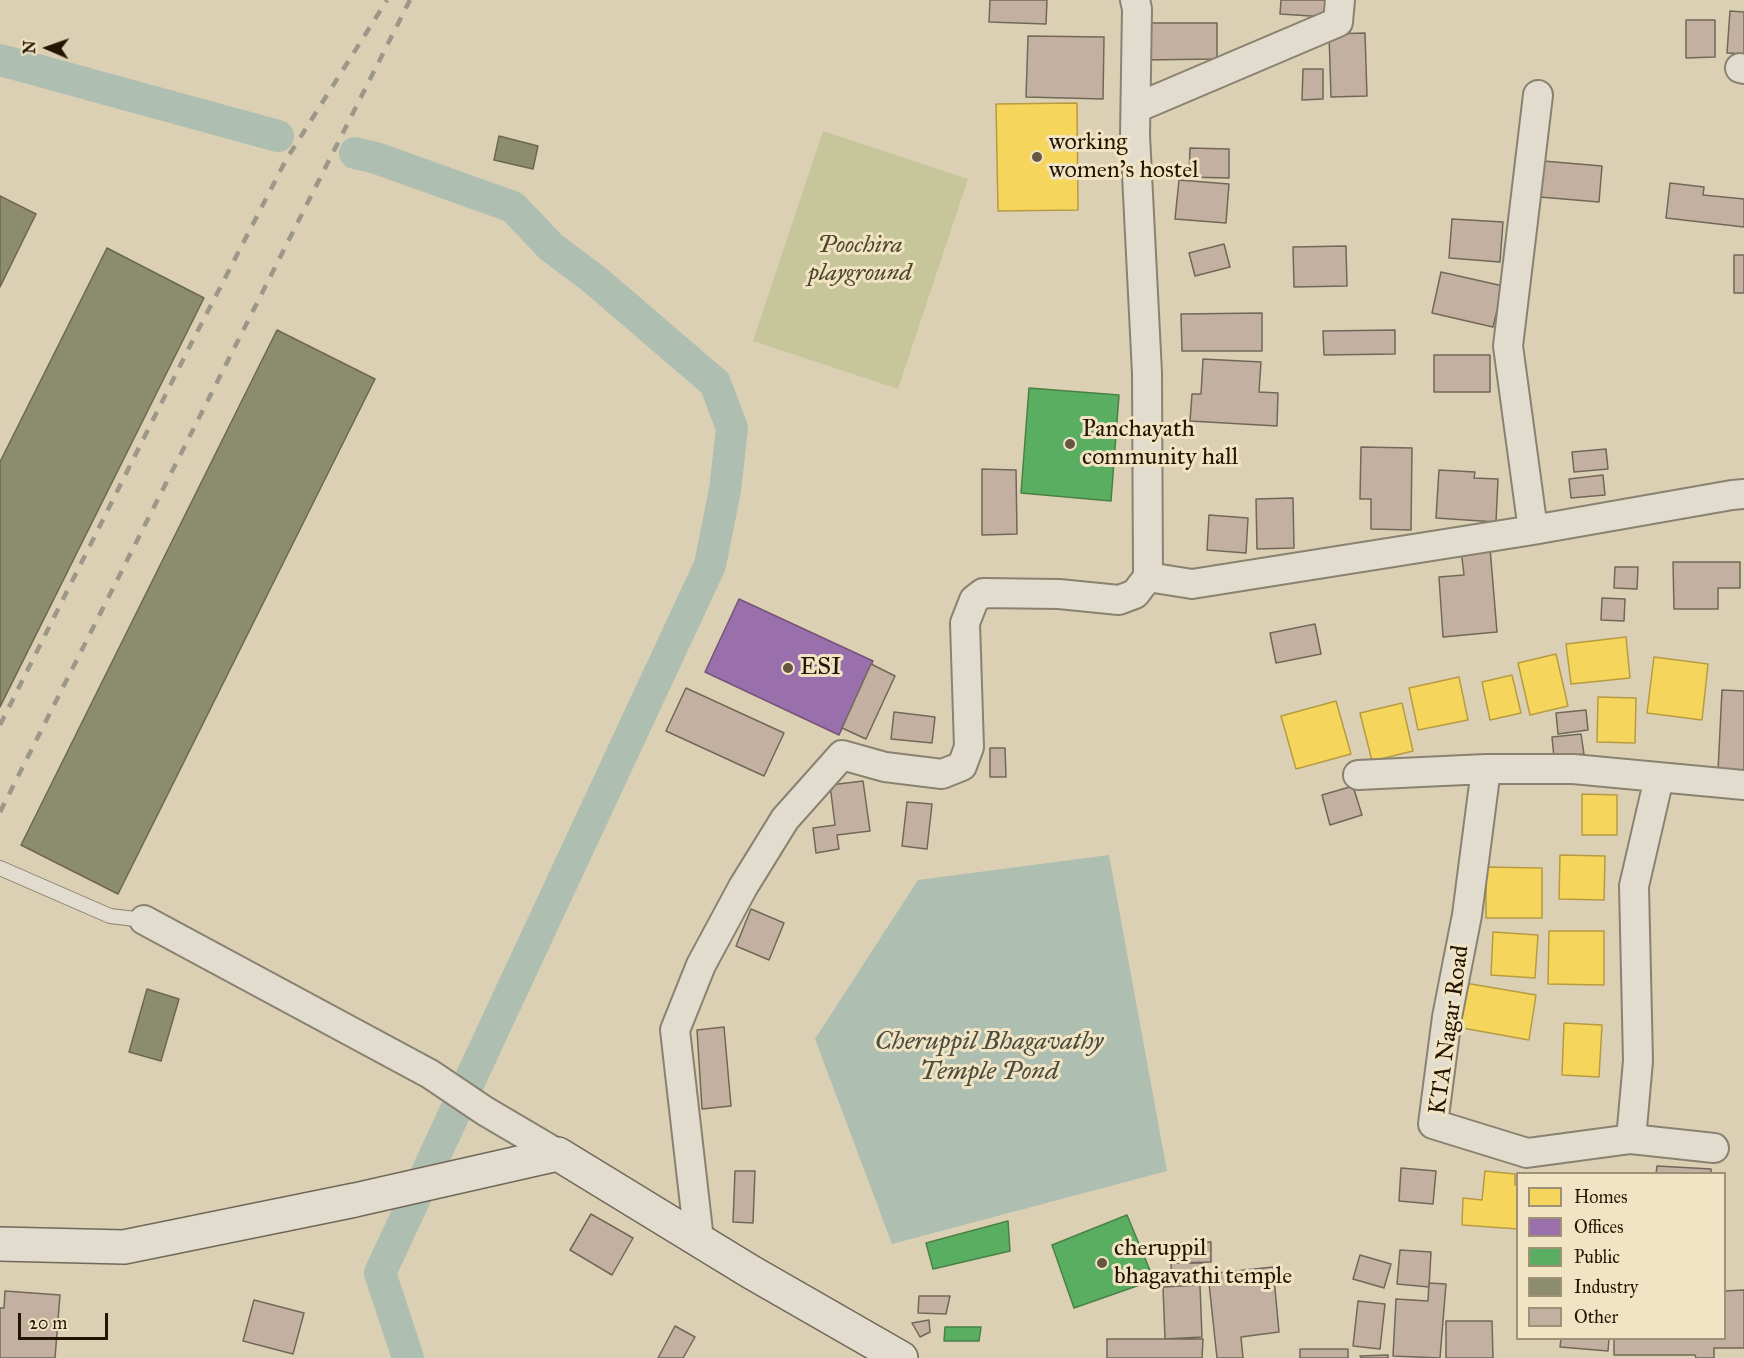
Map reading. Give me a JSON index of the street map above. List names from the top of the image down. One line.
{"streets":{"street":["KTA Nagar Road"]},"water":["Cheruppil Bhagavathy Temple Pond"],"parks":["Poochira playground"],"places":["working women's hostel","Panchayath community hall","ESI","cheruppil bhagavathi temple"],"legend":["Homes","Offices","Public","Industry","Other"],"scale_bar":"20 m","north":"left"}
